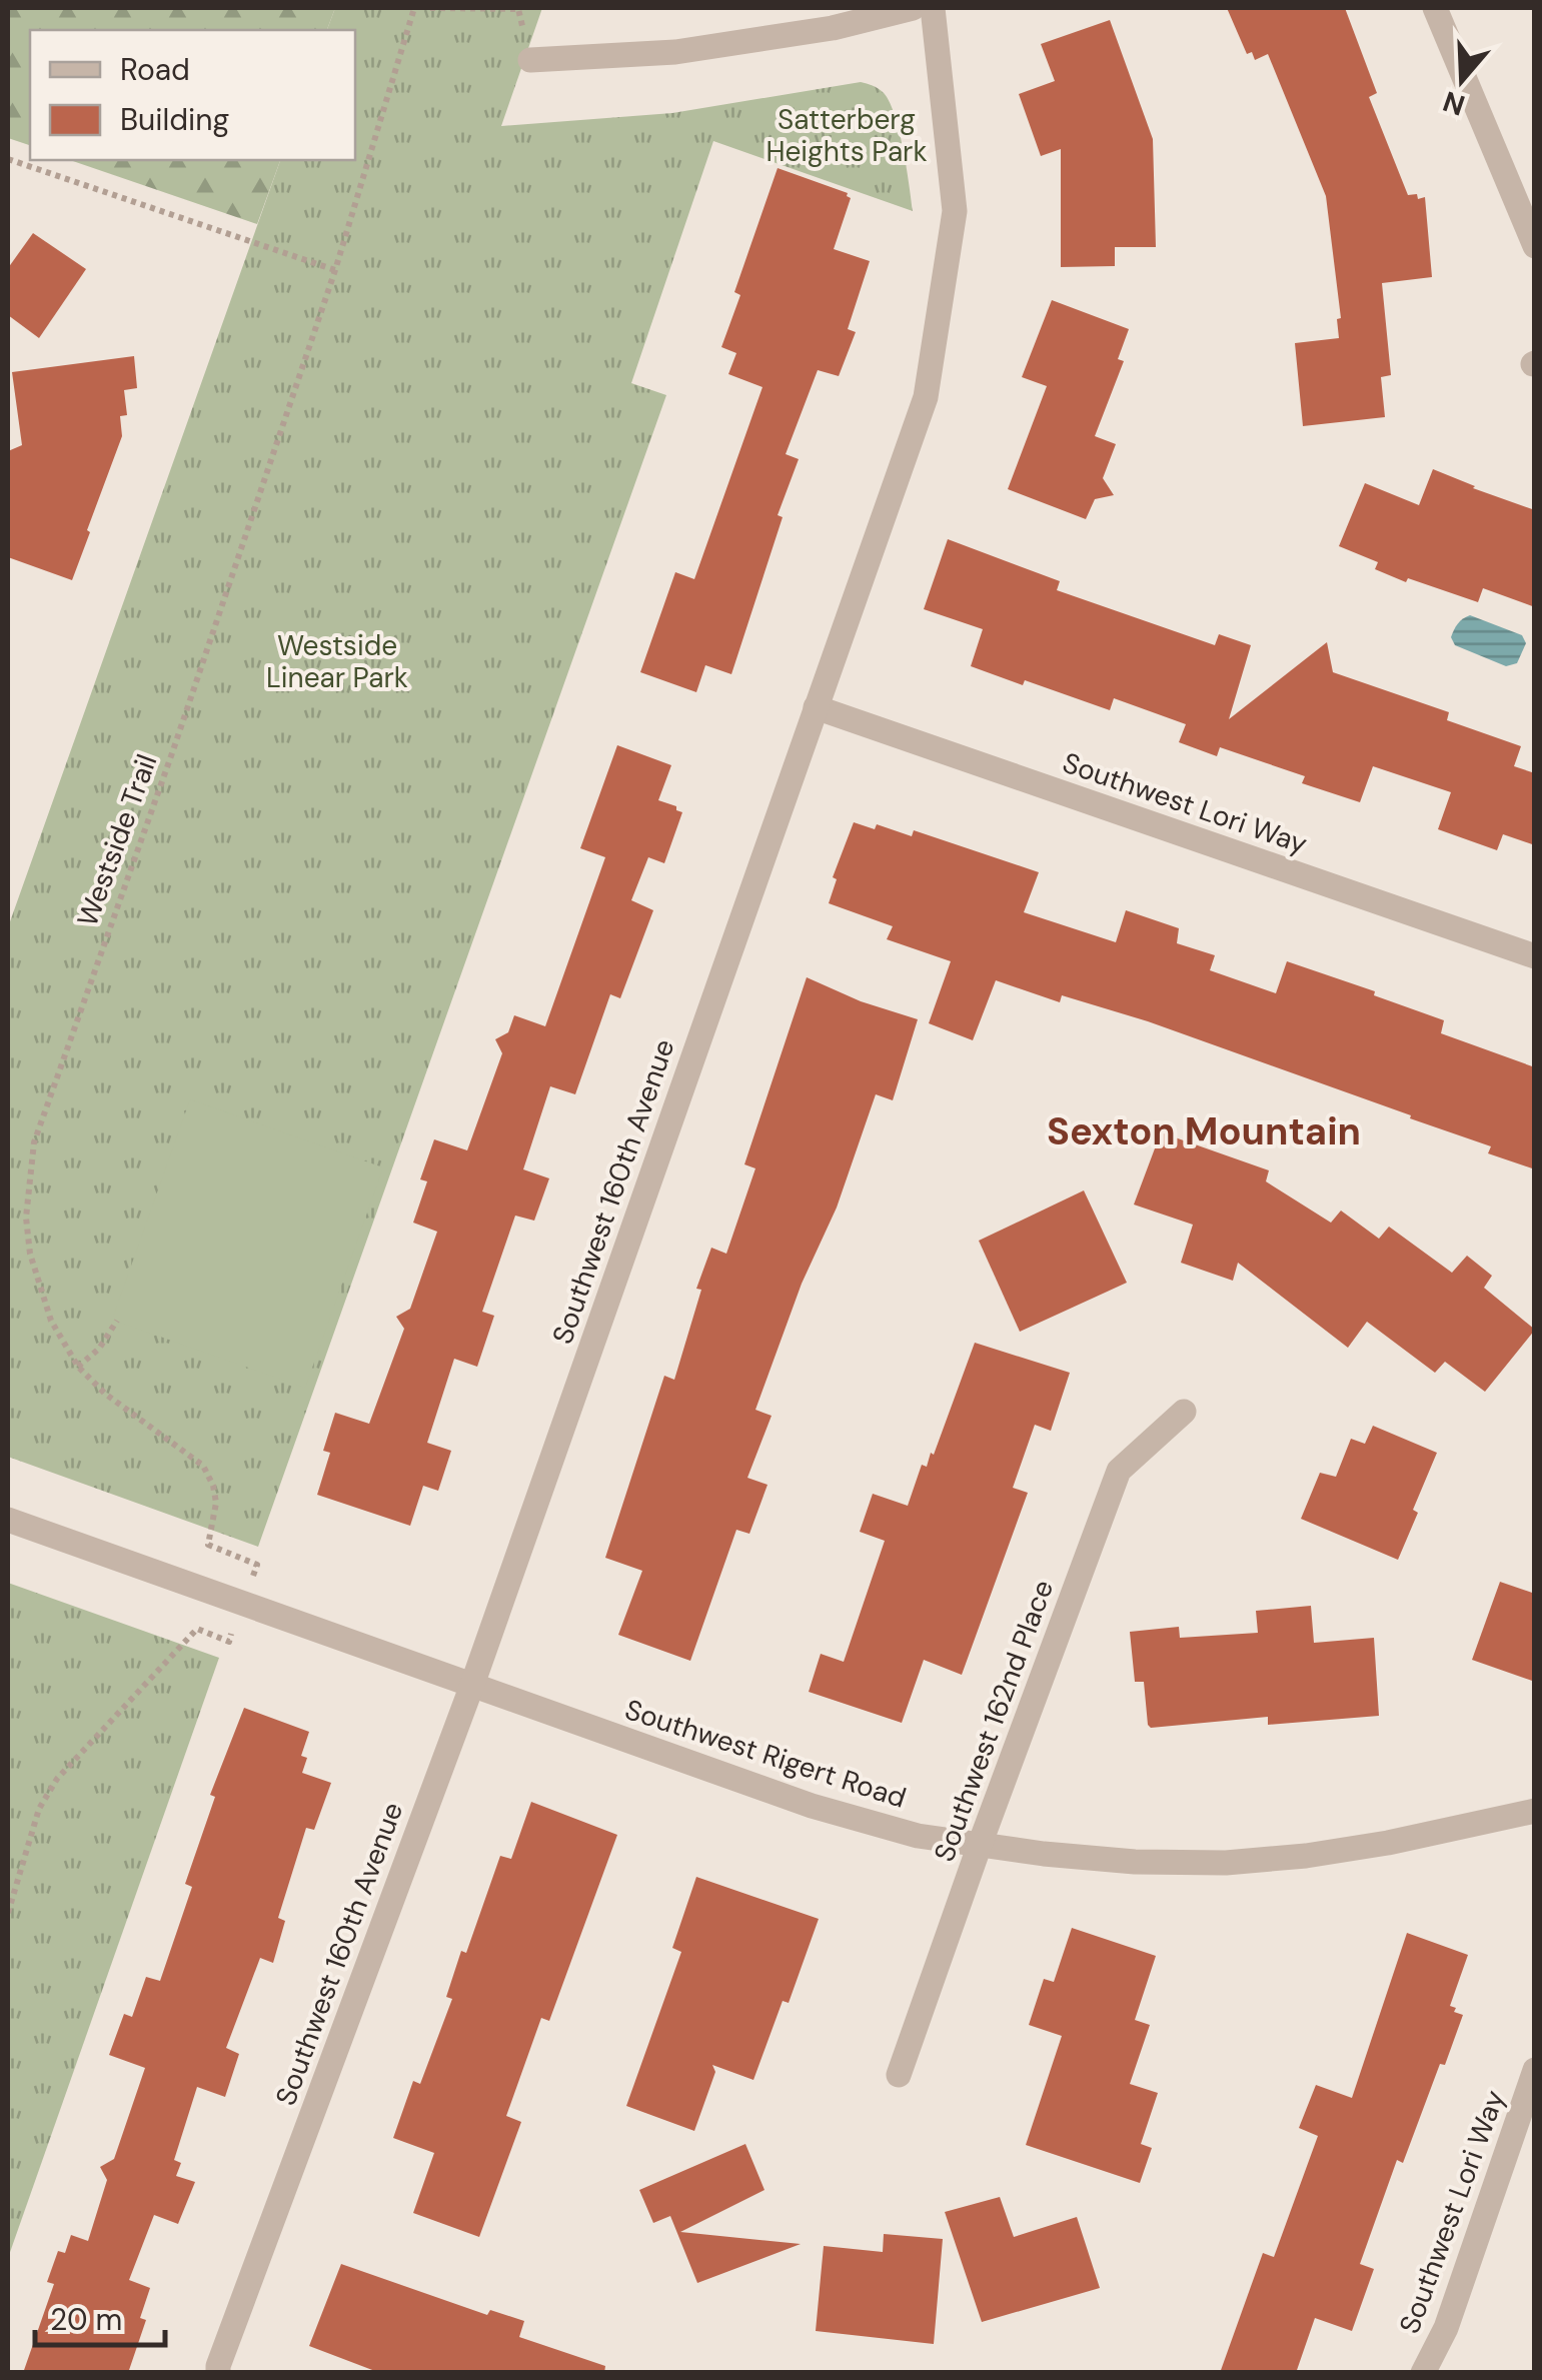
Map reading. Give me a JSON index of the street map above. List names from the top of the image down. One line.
{"streets":{"street":["Southwest Lori Way","Southwest 160th Avenue","Southwest 162nd Place","Southwest Rigert Road"],"path":["Westside Trail"]},"crossings":[["Southwest Lori Way","Southwest 160th Avenue"],["Westside Trail","Southwest Rigert Road"],["Southwest 160th Avenue","Southwest Rigert Road"],["Southwest 162nd Place","Southwest Rigert Road"]],"districts":["Sexton Mountain"],"parks":["Satterberg Heights Park","Westside Linear Park"],"legend":["Road","Building"],"scale_bar":"20 m","north":"bottom"}
